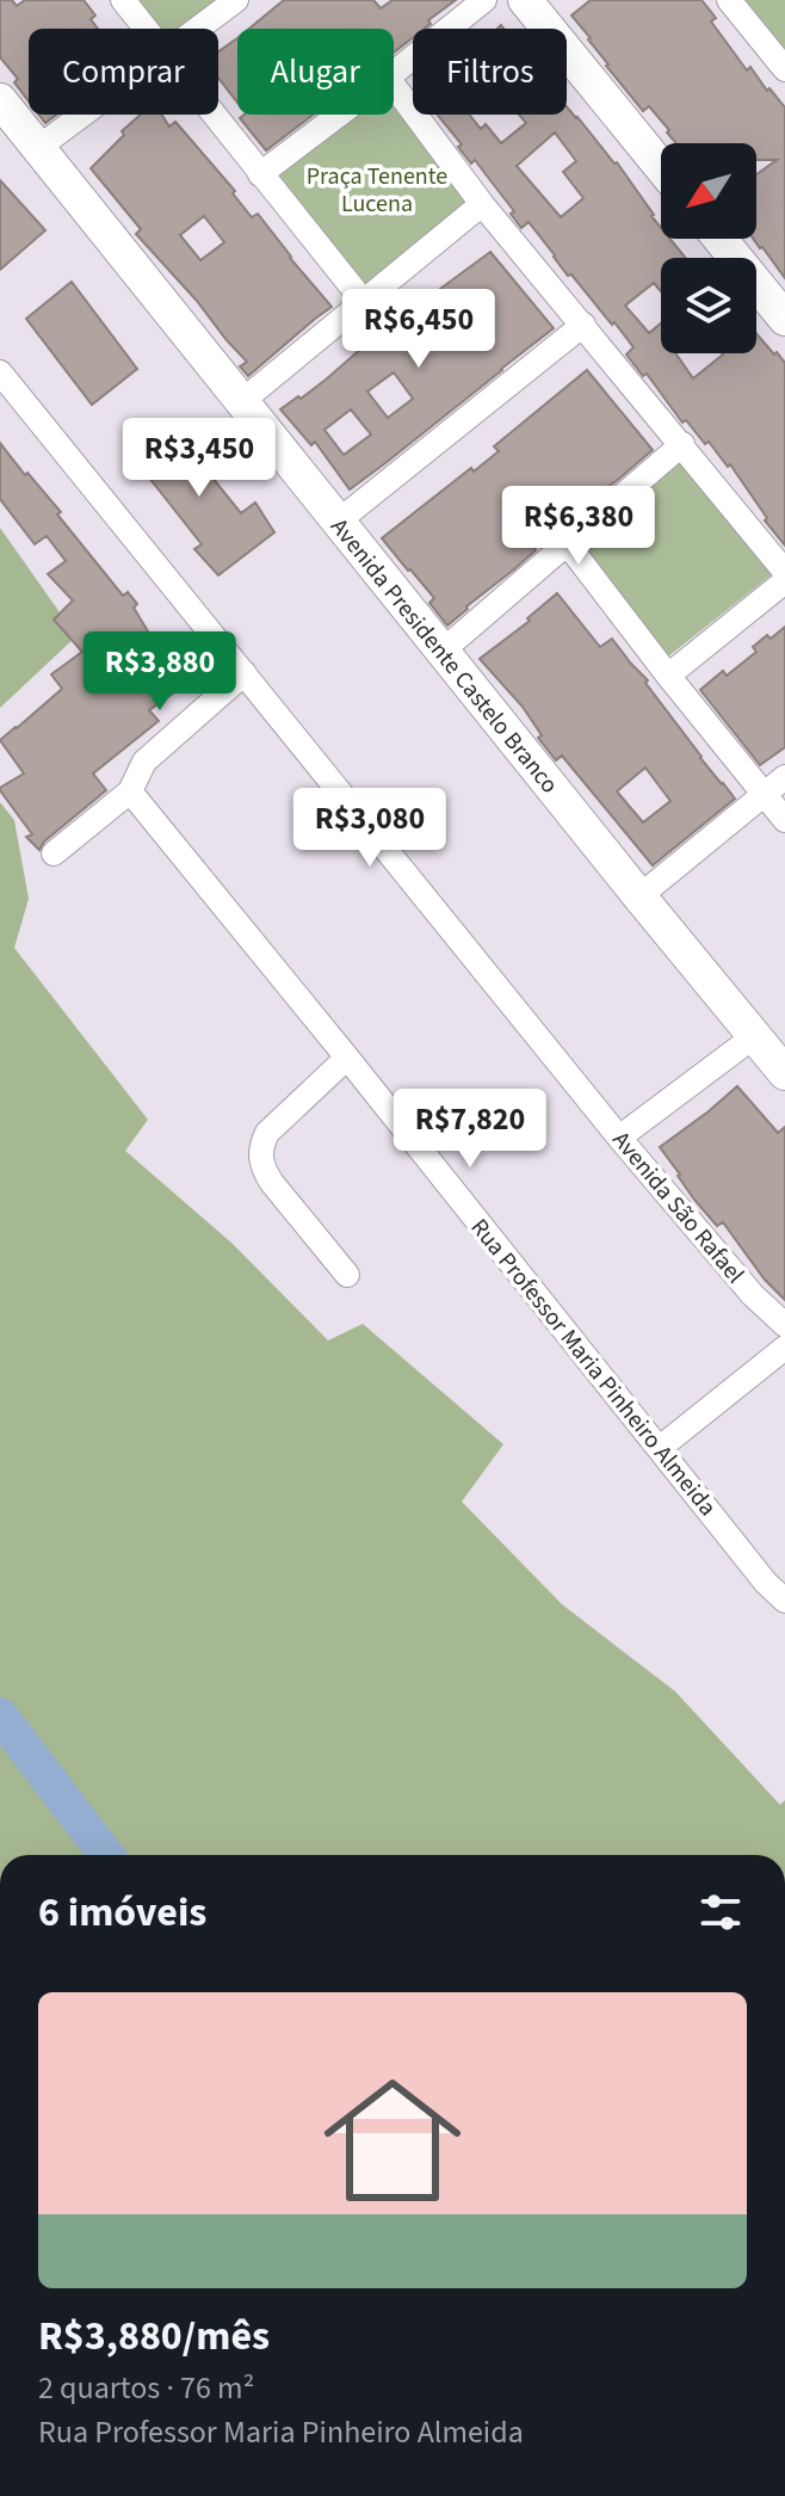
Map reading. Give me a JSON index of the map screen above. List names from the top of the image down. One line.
{"streets":{"main road":["Avenida Presidente Castelo Branco"],"street":["Avenida São Rafael","Rua Professor Maria Pinheiro Almeida"]},"parks":["Praça Tenente Lucena"],"north":"bottom left","page":{"chip":["Comprar","Alugar","Filtros"],"price":["R$6,450","R$3,450","R$6,380","R$3,880","R$3,080","R$7,820"],"heading":"6 imóveis","list":[{"name":"R$3,880/mês","note":"2 quartos · 76 m² · Rua Professor Maria Pinheiro Almeida"}]}}
